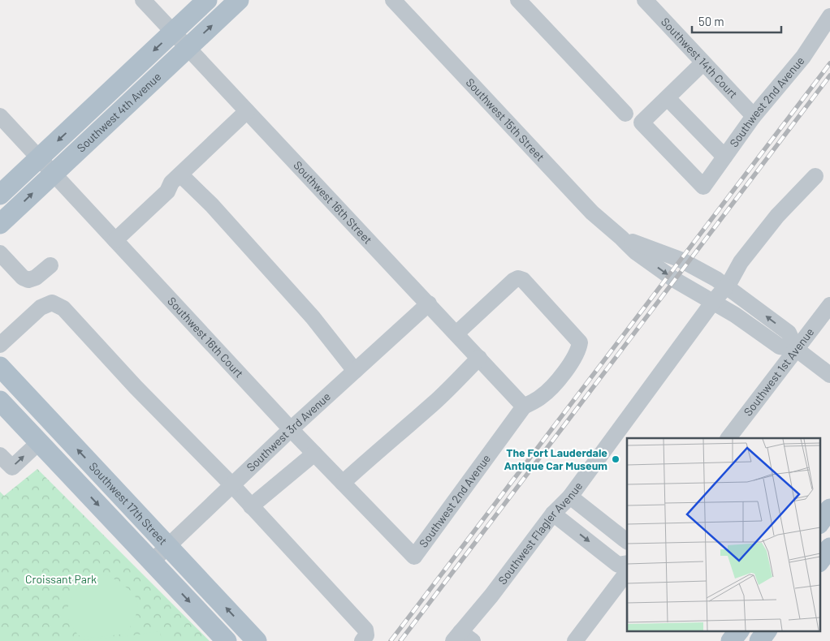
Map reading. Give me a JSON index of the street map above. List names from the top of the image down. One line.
{"streets":{"main road":["Southwest 4th Avenue","Southwest 17th Street"],"street":["Southwest 14th Court","Southwest 2nd Avenue","Southwest 15th Street","Southwest 16th Street","Southwest 16th Court","Southwest 1st Avenue","Southwest 3rd Avenue","Southwest Flagler Avenue"]},"crossings":[["Southwest 14th Court","Southwest 2nd Avenue"],["Southwest 2nd Avenue","Southwest 16th Street"],["Southwest 2nd Avenue","Southwest 16th Court"],["Southwest 4th Avenue","Southwest 16th Street"],["Southwest 4th Avenue","Southwest 16th Court"],["Southwest 15th Street","Southwest 1st Avenue"],["Southwest 15th Street","Southwest Flagler Avenue"],["Southwest 16th Street","Southwest 3rd Avenue"],["Southwest 16th Court","Southwest 3rd Avenue"],["Southwest 3rd Avenue","Southwest 17th Street"]],"parks":["Croissant Park"],"places":["The Fort Lauderdale Antique Car Museum"],"scale_bar":"50 m"}
